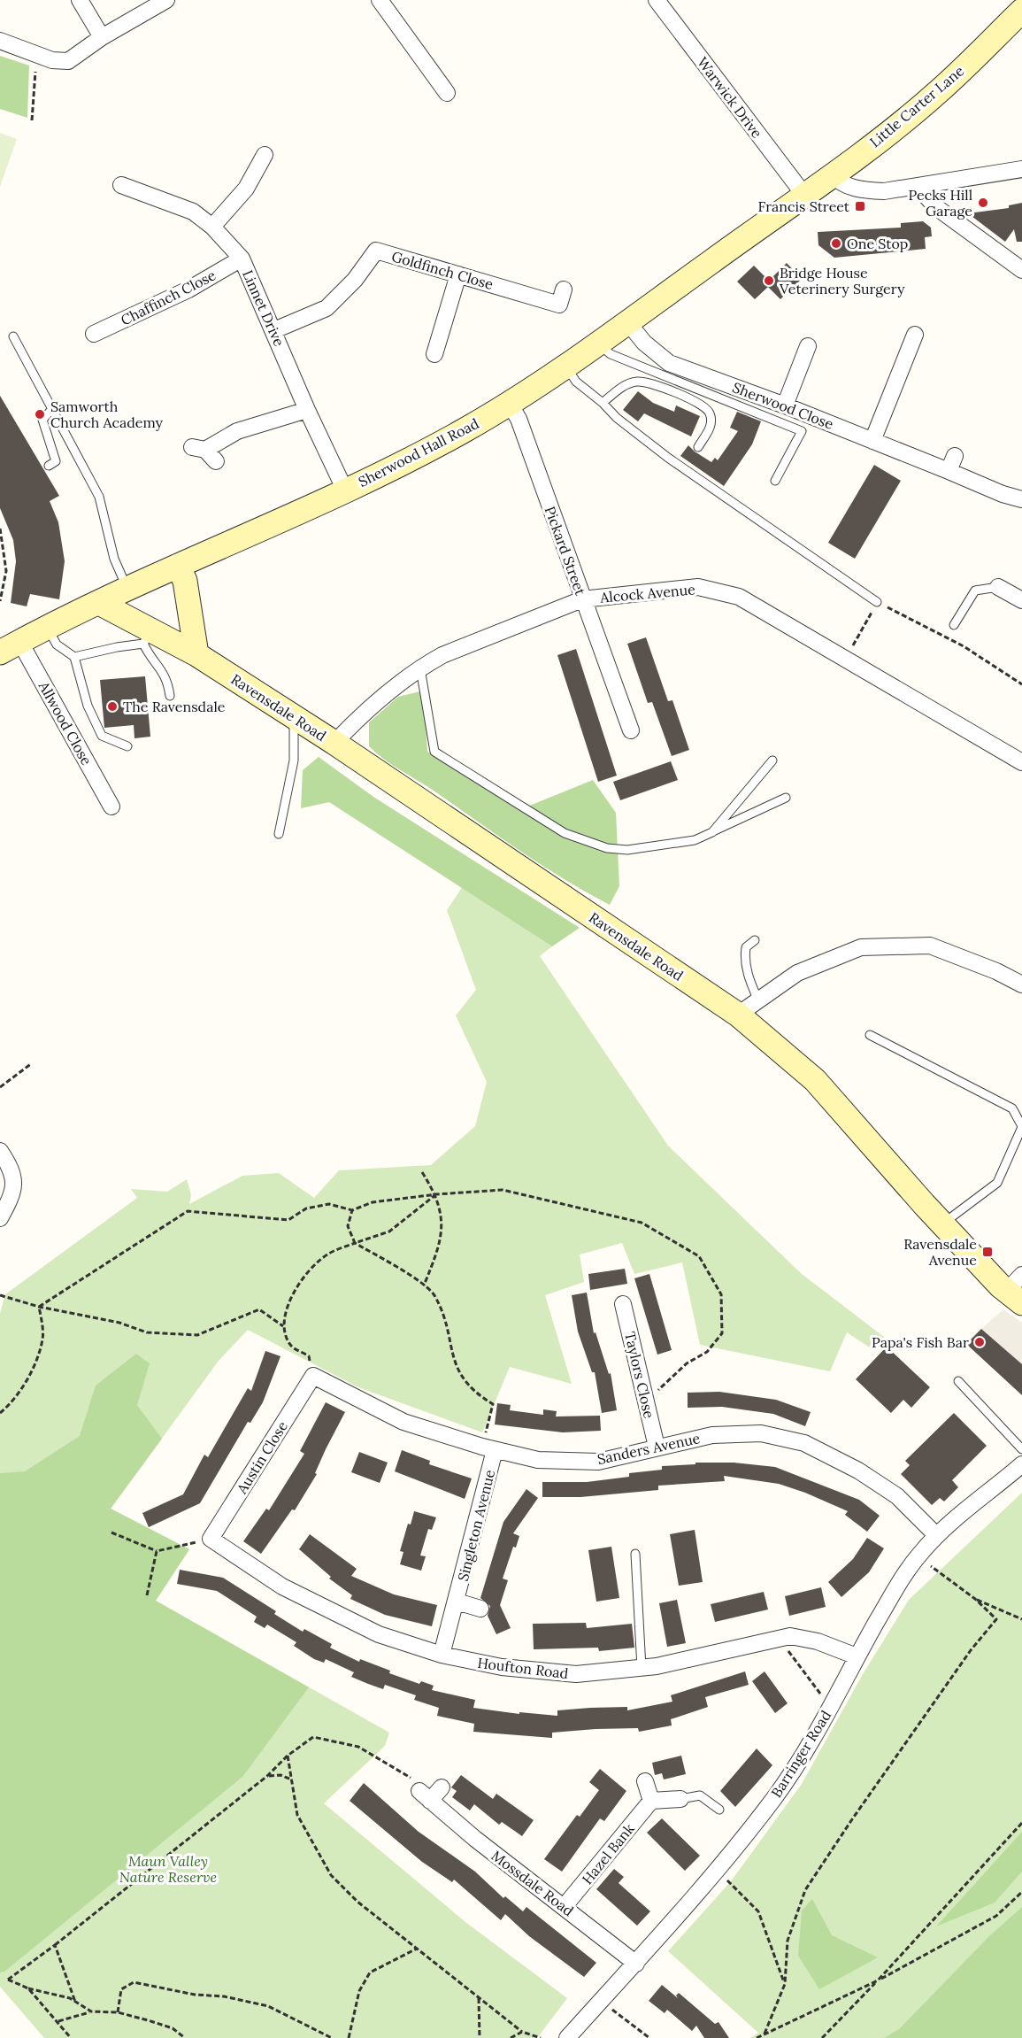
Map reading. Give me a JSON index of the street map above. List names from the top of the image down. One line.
{"streets":{"main road":["Little Carter Lane","Sherwood Hall Road","Ravensdale Road"],"street":["Warwick Drive","Goldfinch Close","Chaffinch Close","Linnet Drive","Sherwood Close","Pickard Street","Alcock Avenue","Allwood Close","Taylors Close","Sanders Avenue","Austin Close","Singleton Avenue","Houfton Road","Barringer Road","Hazel Bank","Mossdale Road"]},"crossings":[["Warwick Drive","Little Carter Lane"],["Warwick Drive","Sherwood Hall Road"],["Little Carter Lane","Sherwood Hall Road"],["Goldfinch Close","Linnet Drive"],["Chaffinch Close","Linnet Drive"],["Linnet Drive","Sherwood Hall Road"],["Sherwood Close","Sherwood Hall Road"],["Sherwood Hall Road","Pickard Street"],["Sherwood Hall Road","Ravensdale Road"],["Sherwood Hall Road","Allwood Close"],["Pickard Street","Alcock Avenue"],["Alcock Avenue","Ravensdale Road"],["Taylors Close","Sanders Avenue"],["Sanders Avenue","Austin Close"],["Sanders Avenue","Singleton Avenue"],["Sanders Avenue","Barringer Road"],["Austin Close","Houfton Road"],["Singleton Avenue","Houfton Road"],["Houfton Road","Barringer Road"],["Barringer Road","Mossdale Road"],["Hazel Bank","Mossdale Road"]],"parks":["Maun Valley Nature Reserve"],"places":{"other":["Pecks Hill Garage","One Stop","Bridge House Veterinery Surgery","Samworth Church Academy","The Ravensdale","Papa's Fish Bar"],"transit":["Francis Street","Ravensdale Avenue"]}}
